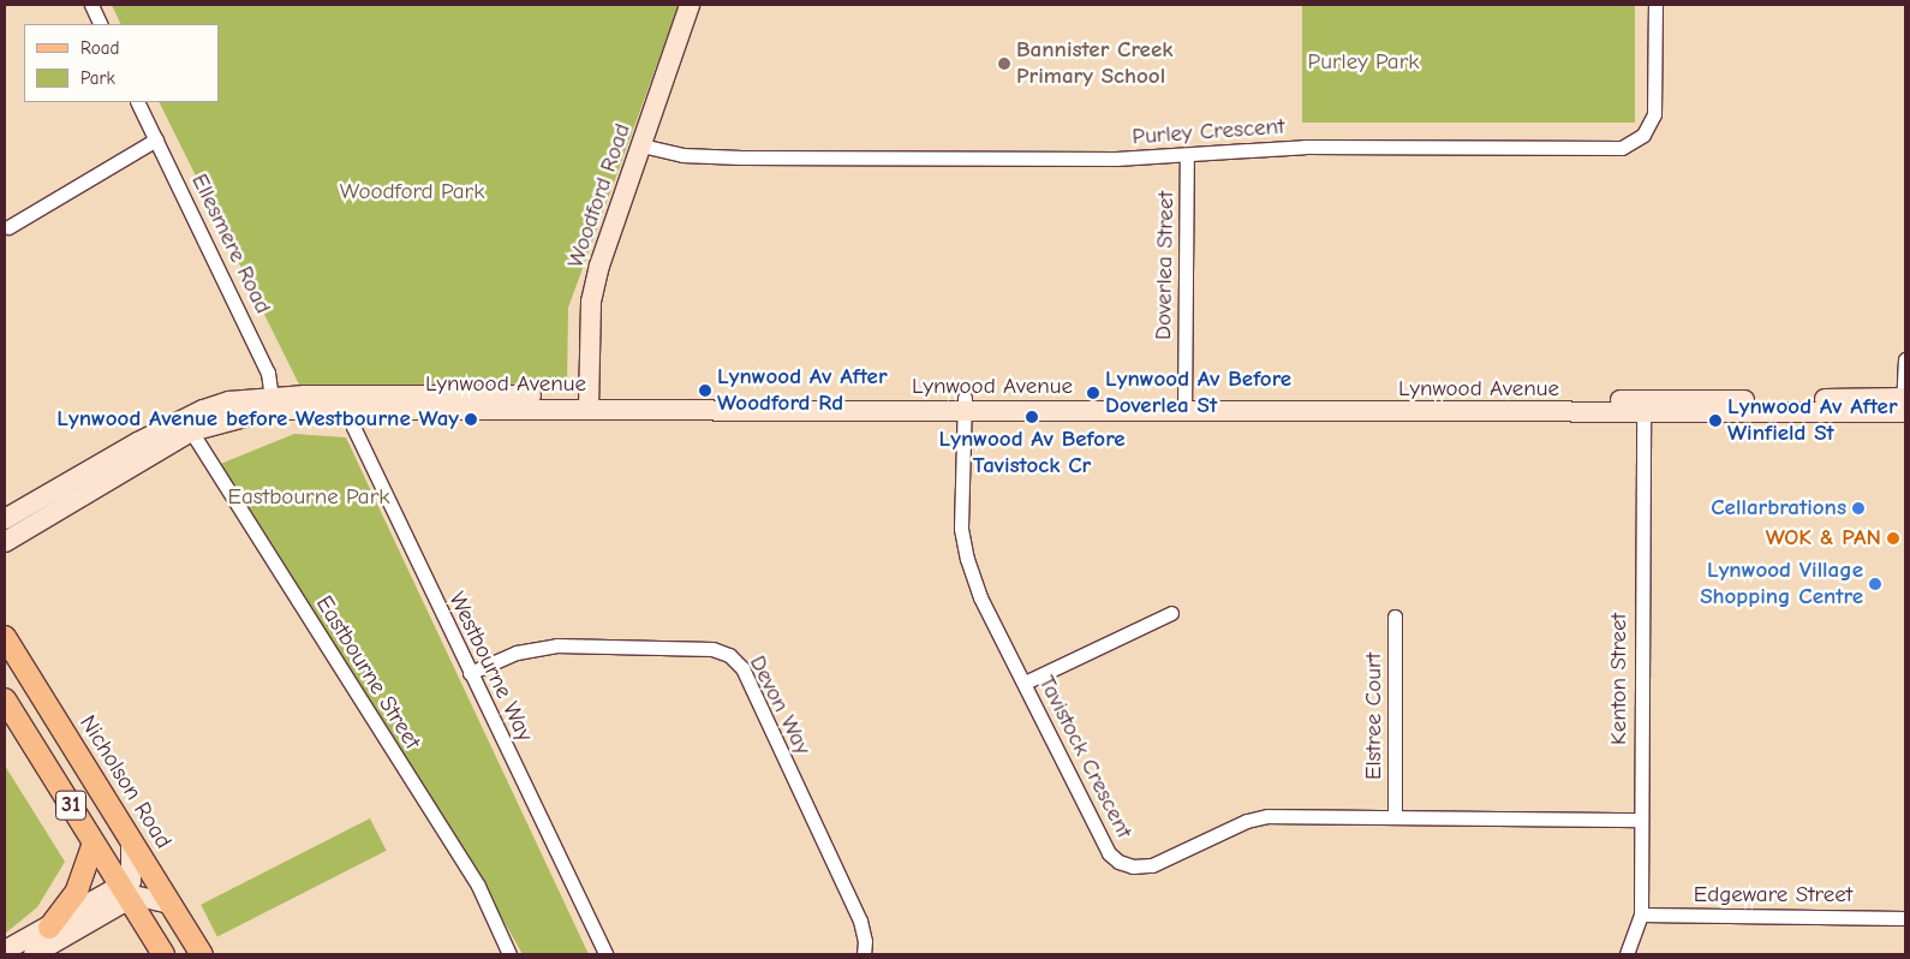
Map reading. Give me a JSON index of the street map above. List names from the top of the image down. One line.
{"streets":{"main road":["Nicholson Road","31"],"street":["Purley Crescent","Woodford Road","Ellesmere Road","Doverlea Street","Lynwood Avenue","Westbourne Way","Eastbourne Street","Kenton Street","Devon Way","Elstree Court","Tavistock Crescent","Edgeware Street"]},"crossings":[["Purley Crescent","Woodford Road"],["Purley Crescent","Doverlea Street"],["Woodford Road","Lynwood Avenue"],["Ellesmere Road","Lynwood Avenue"],["Doverlea Street","Lynwood Avenue"],["Lynwood Avenue","Westbourne Way"],["Lynwood Avenue","Eastbourne Street"],["Lynwood Avenue","Kenton Street"],["Lynwood Avenue","Tavistock Crescent"],["Westbourne Way","Devon Way"],["Kenton Street","Tavistock Crescent"],["Kenton Street","Edgeware Street"],["Elstree Court","Tavistock Crescent"]],"parks":["Purley Park","Woodford Park","Eastbourne Park"],"places":["Bannister Creek Primary School","Lynwood Av After Woodford Rd","Lynwood Av Before Doverlea St","Lynwood Av Before Tavistock Cr","Lynwood Avenue before Westbourne Way","Lynwood Av After Winfield St","Cellarbrations","WOK & PAN","Lynwood Village Shopping Centre"],"legend":["Road","Park"]}
